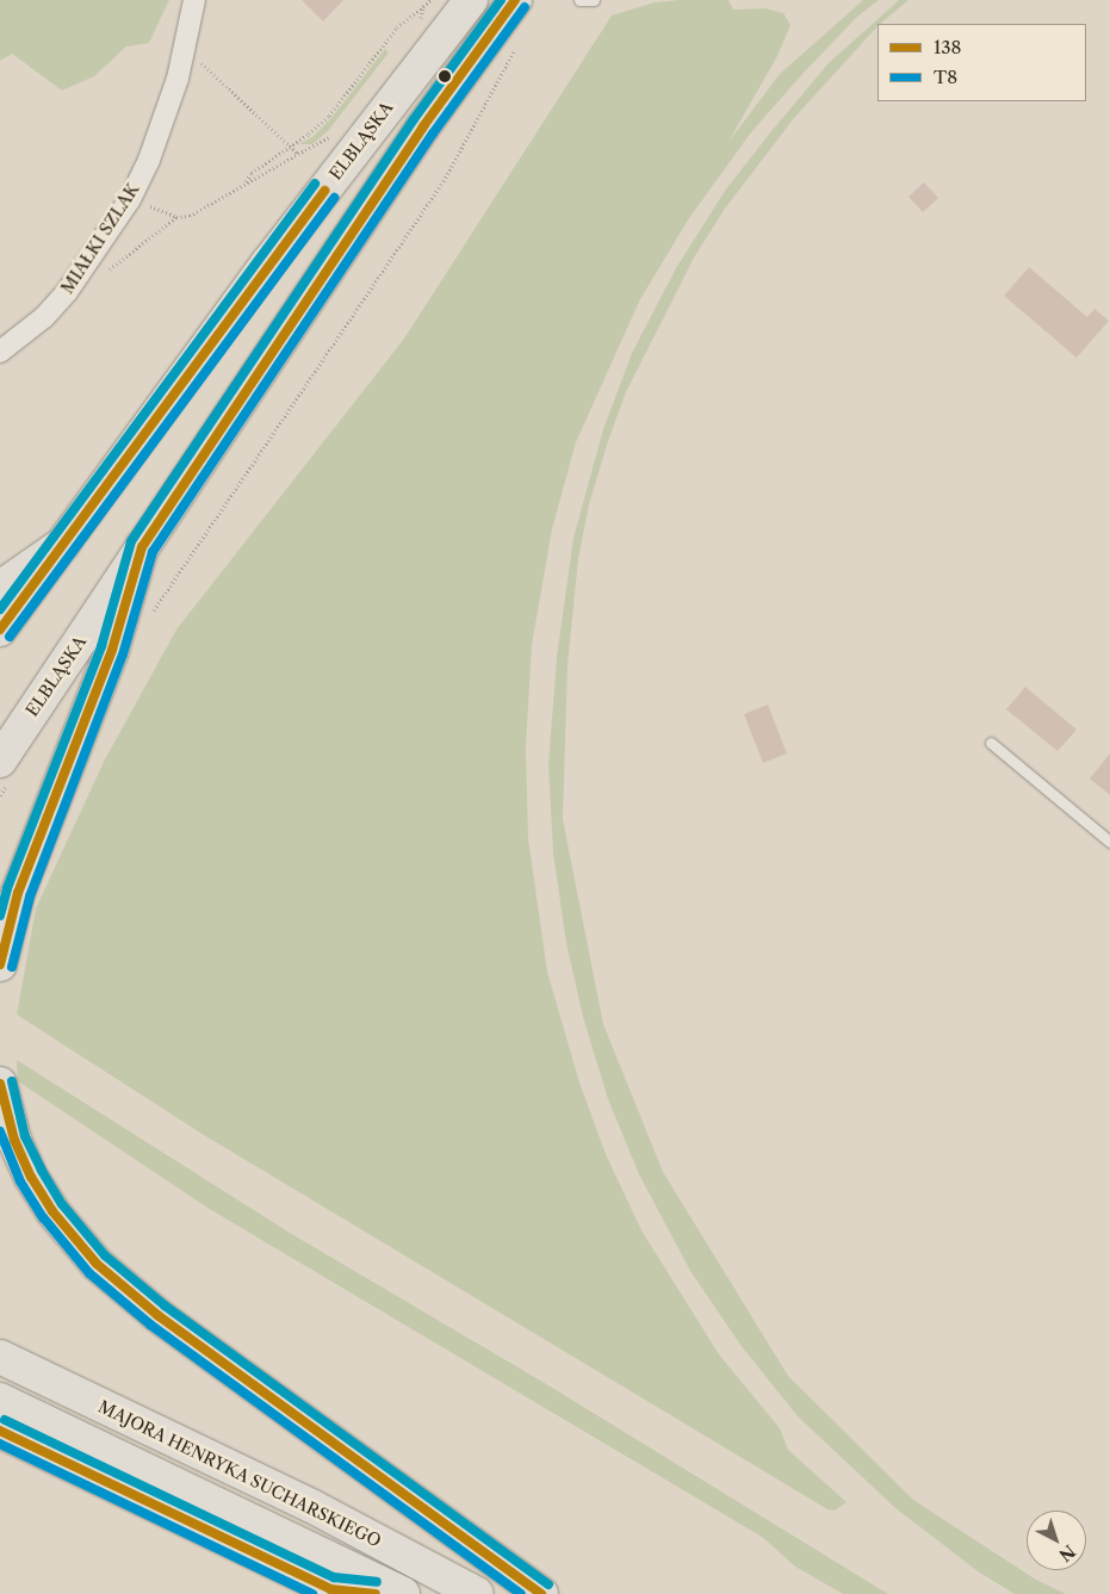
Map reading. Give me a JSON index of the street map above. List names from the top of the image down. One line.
{"streets":{"main road":["ELBLĄSKA","MAJORA HENRYKA SUCHARSKIEGO"],"street":["MIAŁKI SZLAK"]},"lines":["transit line 138","transit line T8"],"legend":["138","T8"],"north":"bottom right"}
